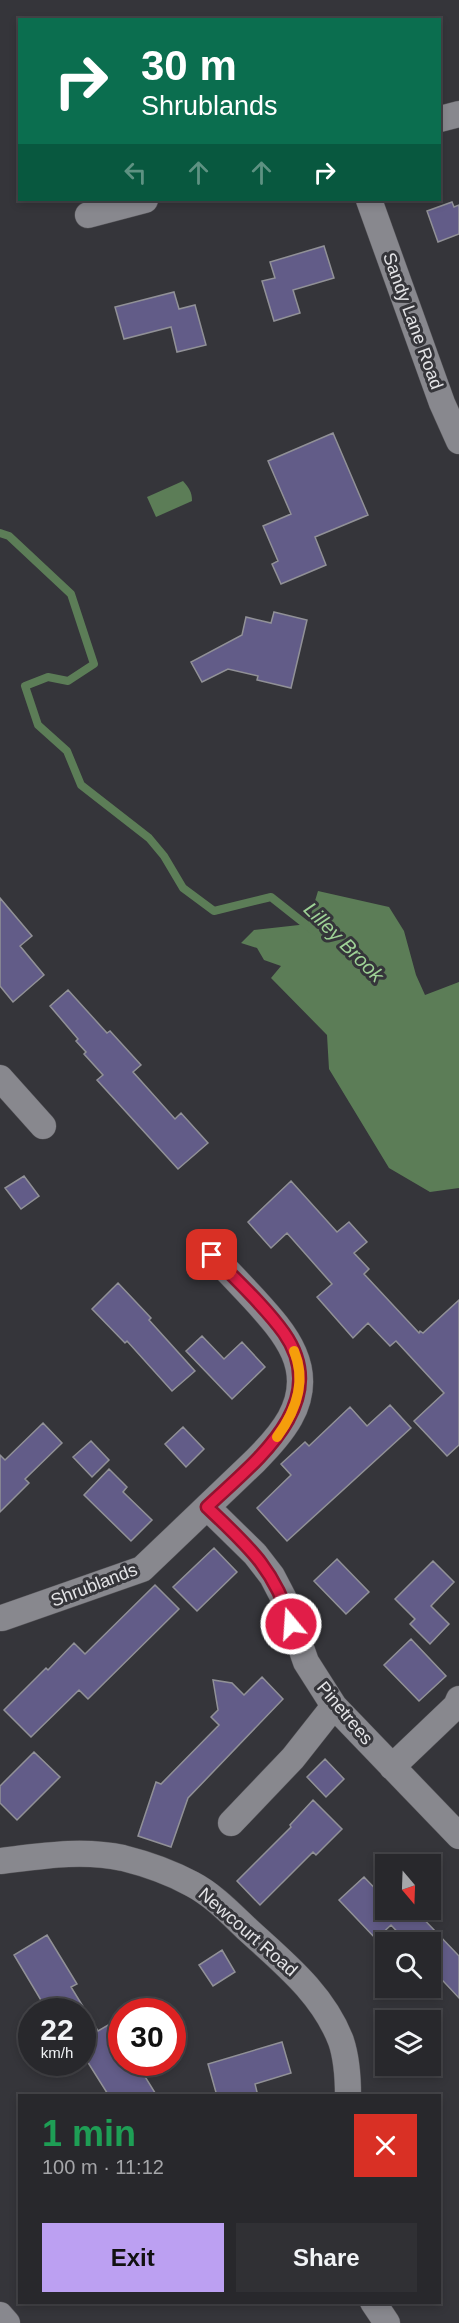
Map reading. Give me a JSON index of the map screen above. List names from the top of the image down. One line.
{"streets":{"street":["Sandy Lane Road","Shrublands","Pinetrees","Newcourt Road"]},"crossings":[["Shrublands","Pinetrees"]],"water":["Lilley Brook"],"north":"bottom","page":{"turn":["30 m","Shrublands"],"speed":"22 km/h","limit":"30","heading":["1 min","100 m · 11:12"],"buttons":["Exit","Share"]}}
